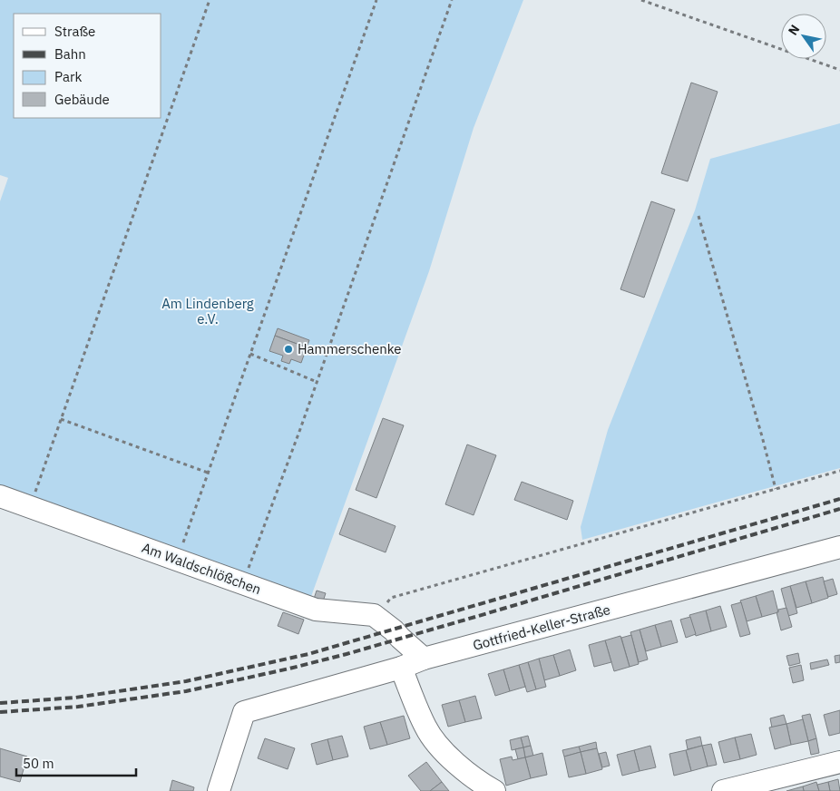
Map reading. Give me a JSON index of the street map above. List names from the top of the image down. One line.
{"streets":{"street":["Am Waldschlößchen","Gottfried-Keller-Straße"]},"parks":["Am Lindenberg e.V."],"places":["Hammerschenke"],"legend":["Straße","Bahn","Park","Gebäude"],"scale_bar":"50 m","north":"top left"}
